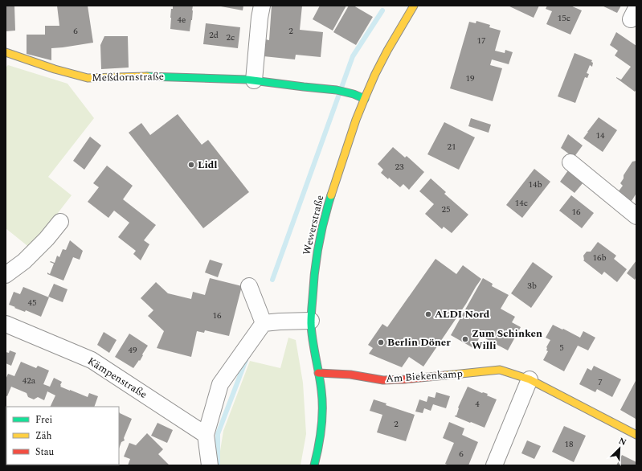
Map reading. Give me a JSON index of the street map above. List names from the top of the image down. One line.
{"streets":{"street":["Meßdornstraße","Wewerstraße","Am Biekenkamp","Kämpenstraße"]},"crossings":[["Meßdornstraße","Wewerstraße"],["Wewerstraße","Am Biekenkamp"]],"places":["Lidl","ALDI Nord","Zum Schinken Willi","Berlin Döner"],"house_numbers":["15c","4e","6","2","2d","2c","17","19","14","21","23","14b","14c","25","16","16b","3b","45","16","5","49","42a","7","4","2","18","6"],"legend":["Frei","Zäh","Stau"],"north":"top right"}
